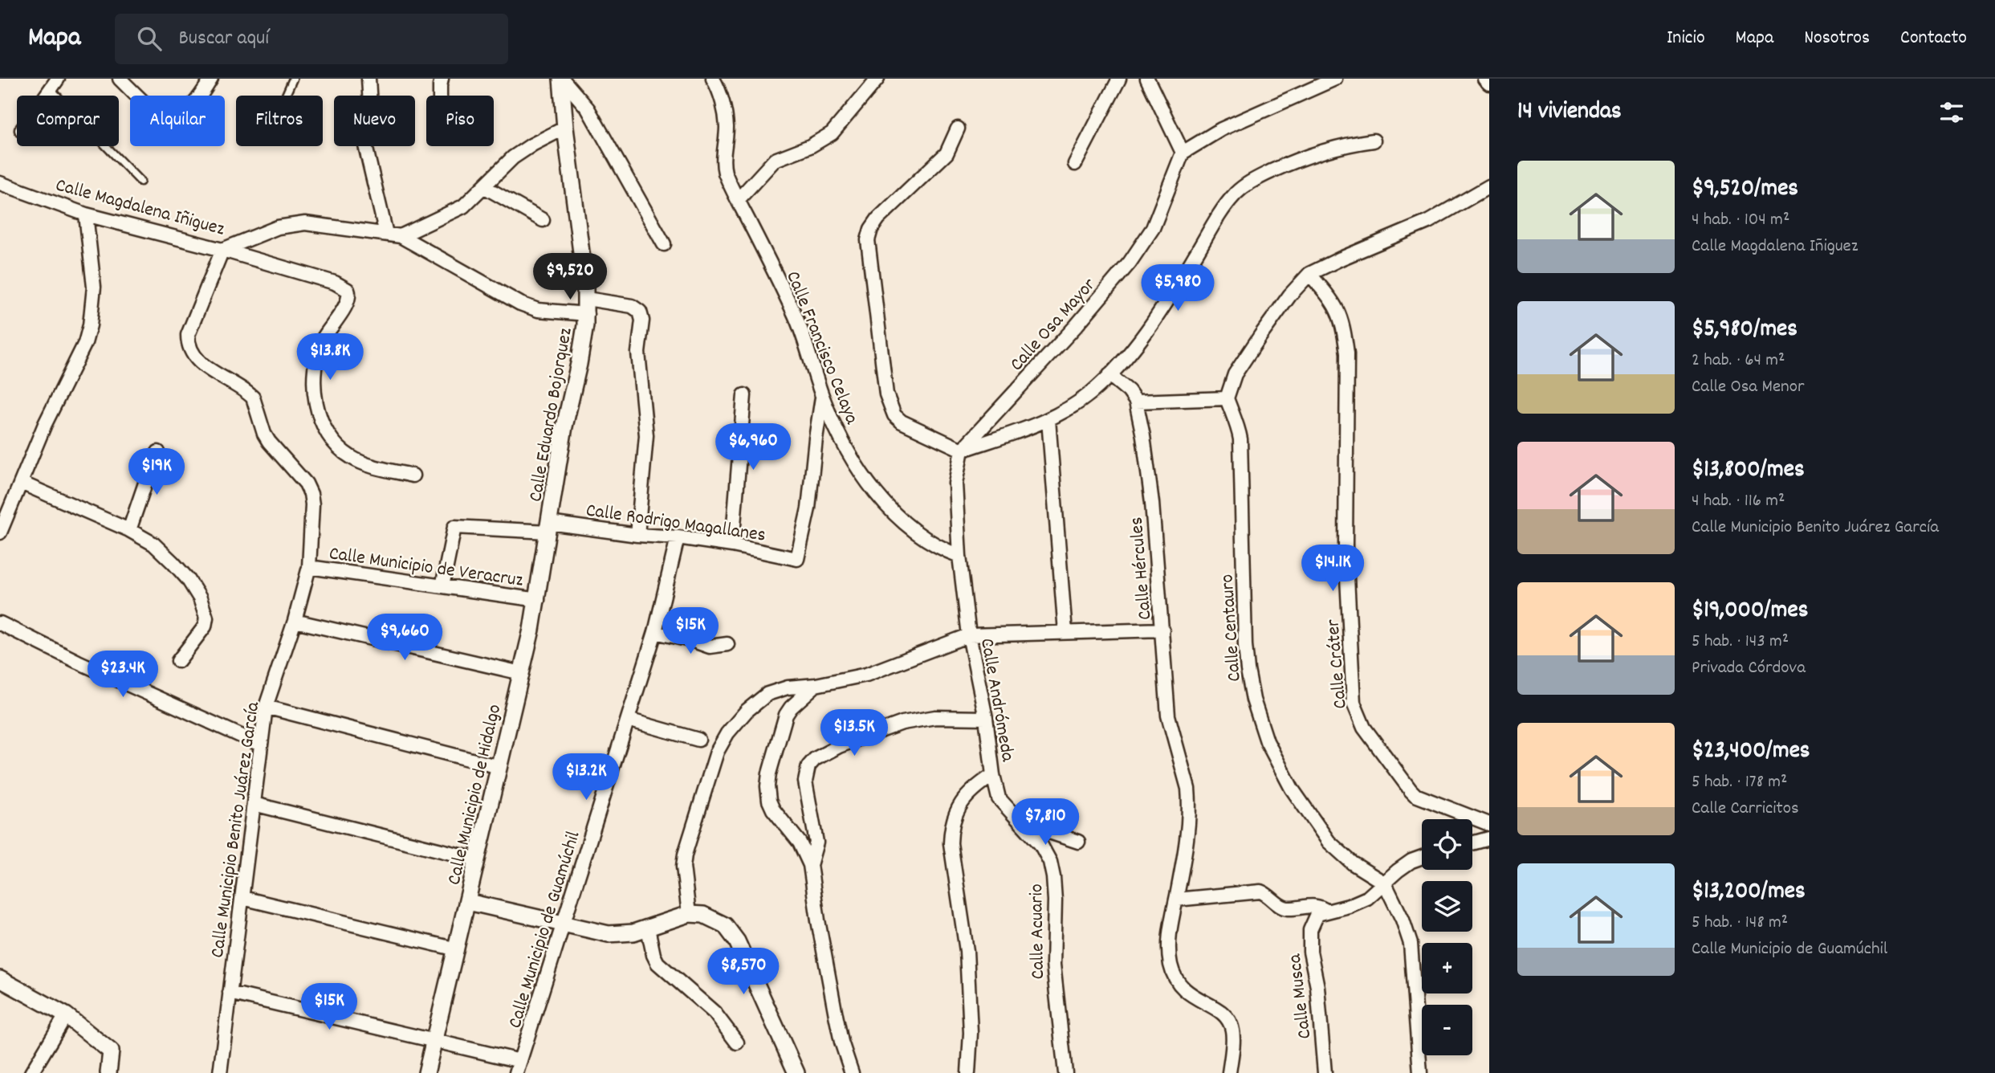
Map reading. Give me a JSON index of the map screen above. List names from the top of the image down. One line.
{"streets":{"street":["Calle Magdalena Iñiguez","Calle Osa Mayor","Calle Francisco Celaya","Calle Eduardo Bojorquez","Calle Rodrigo Magallanes","Calle Municipio de Veracruz","Calle Hércules","Calle Centauro","Calle Cráter","Calle Andrómeda","Calle Municipio de Hidalgo","Calle Municipio Benito Juárez García","Calle Municipio de Guamúchil","Calle Acuario","Calle Musca"]},"crossings":[["Calle Magdalena Iñiguez","Calle Eduardo Bojorquez"],["Calle Magdalena Iñiguez","Calle Rodrigo Magallanes"],["Calle Magdalena Iñiguez","Calle Municipio Benito Juárez García"],["Calle Osa Mayor","Calle Andrómeda"],["Calle Francisco Celaya","Calle Rodrigo Magallanes"],["Calle Francisco Celaya","Calle Andrómeda"],["Calle Eduardo Bojorquez","Calle Rodrigo Magallanes"],["Calle Eduardo Bojorquez","Calle Municipio de Hidalgo"],["Calle Rodrigo Magallanes","Calle Municipio de Veracruz"],["Calle Rodrigo Magallanes","Calle Municipio de Hidalgo"],["Calle Rodrigo Magallanes","Calle Municipio de Guamúchil"],["Calle Municipio de Veracruz","Calle Municipio de Hidalgo"],["Calle Municipio de Veracruz","Calle Municipio Benito Juárez García"],["Calle Andrómeda","Calle Acuario"]],"page":{"header":"Mapa","search":"Buscar aquí","nav":["Inicio","Mapa","Nosotros","Contacto"],"heading":"14 viviendas","chip":["Comprar","Alquilar","Filtros","Nuevo","Piso"],"list":[{"name":"$9,520/mes","note":"4 hab. · 104 m² · Calle Magdalena Iñiguez"},{"name":"$5,980/mes","note":"2 hab. · 64 m² · Calle Osa Menor"},{"name":"$13,800/mes","note":"4 hab. · 116 m² · Calle Municipio Benito Juárez García"},{"name":"$19,000/mes","note":"5 hab. · 143 m² · Privada Córdova"},{"name":"$23,400/mes","note":"5 hab. · 178 m² · Calle Carricitos"},{"name":"$13,200/mes","note":"5 hab. · 148 m² · Calle Municipio de Guamúchil"}],"price":["$9,520","$5,980","$13.8K","$6,960","$19K","$14.1K","$15K","$9,660","$23.4K","$13.5K","$13.2K","$7,810","$8,570","$15K"],"map_buttons":["+","−"]}}
